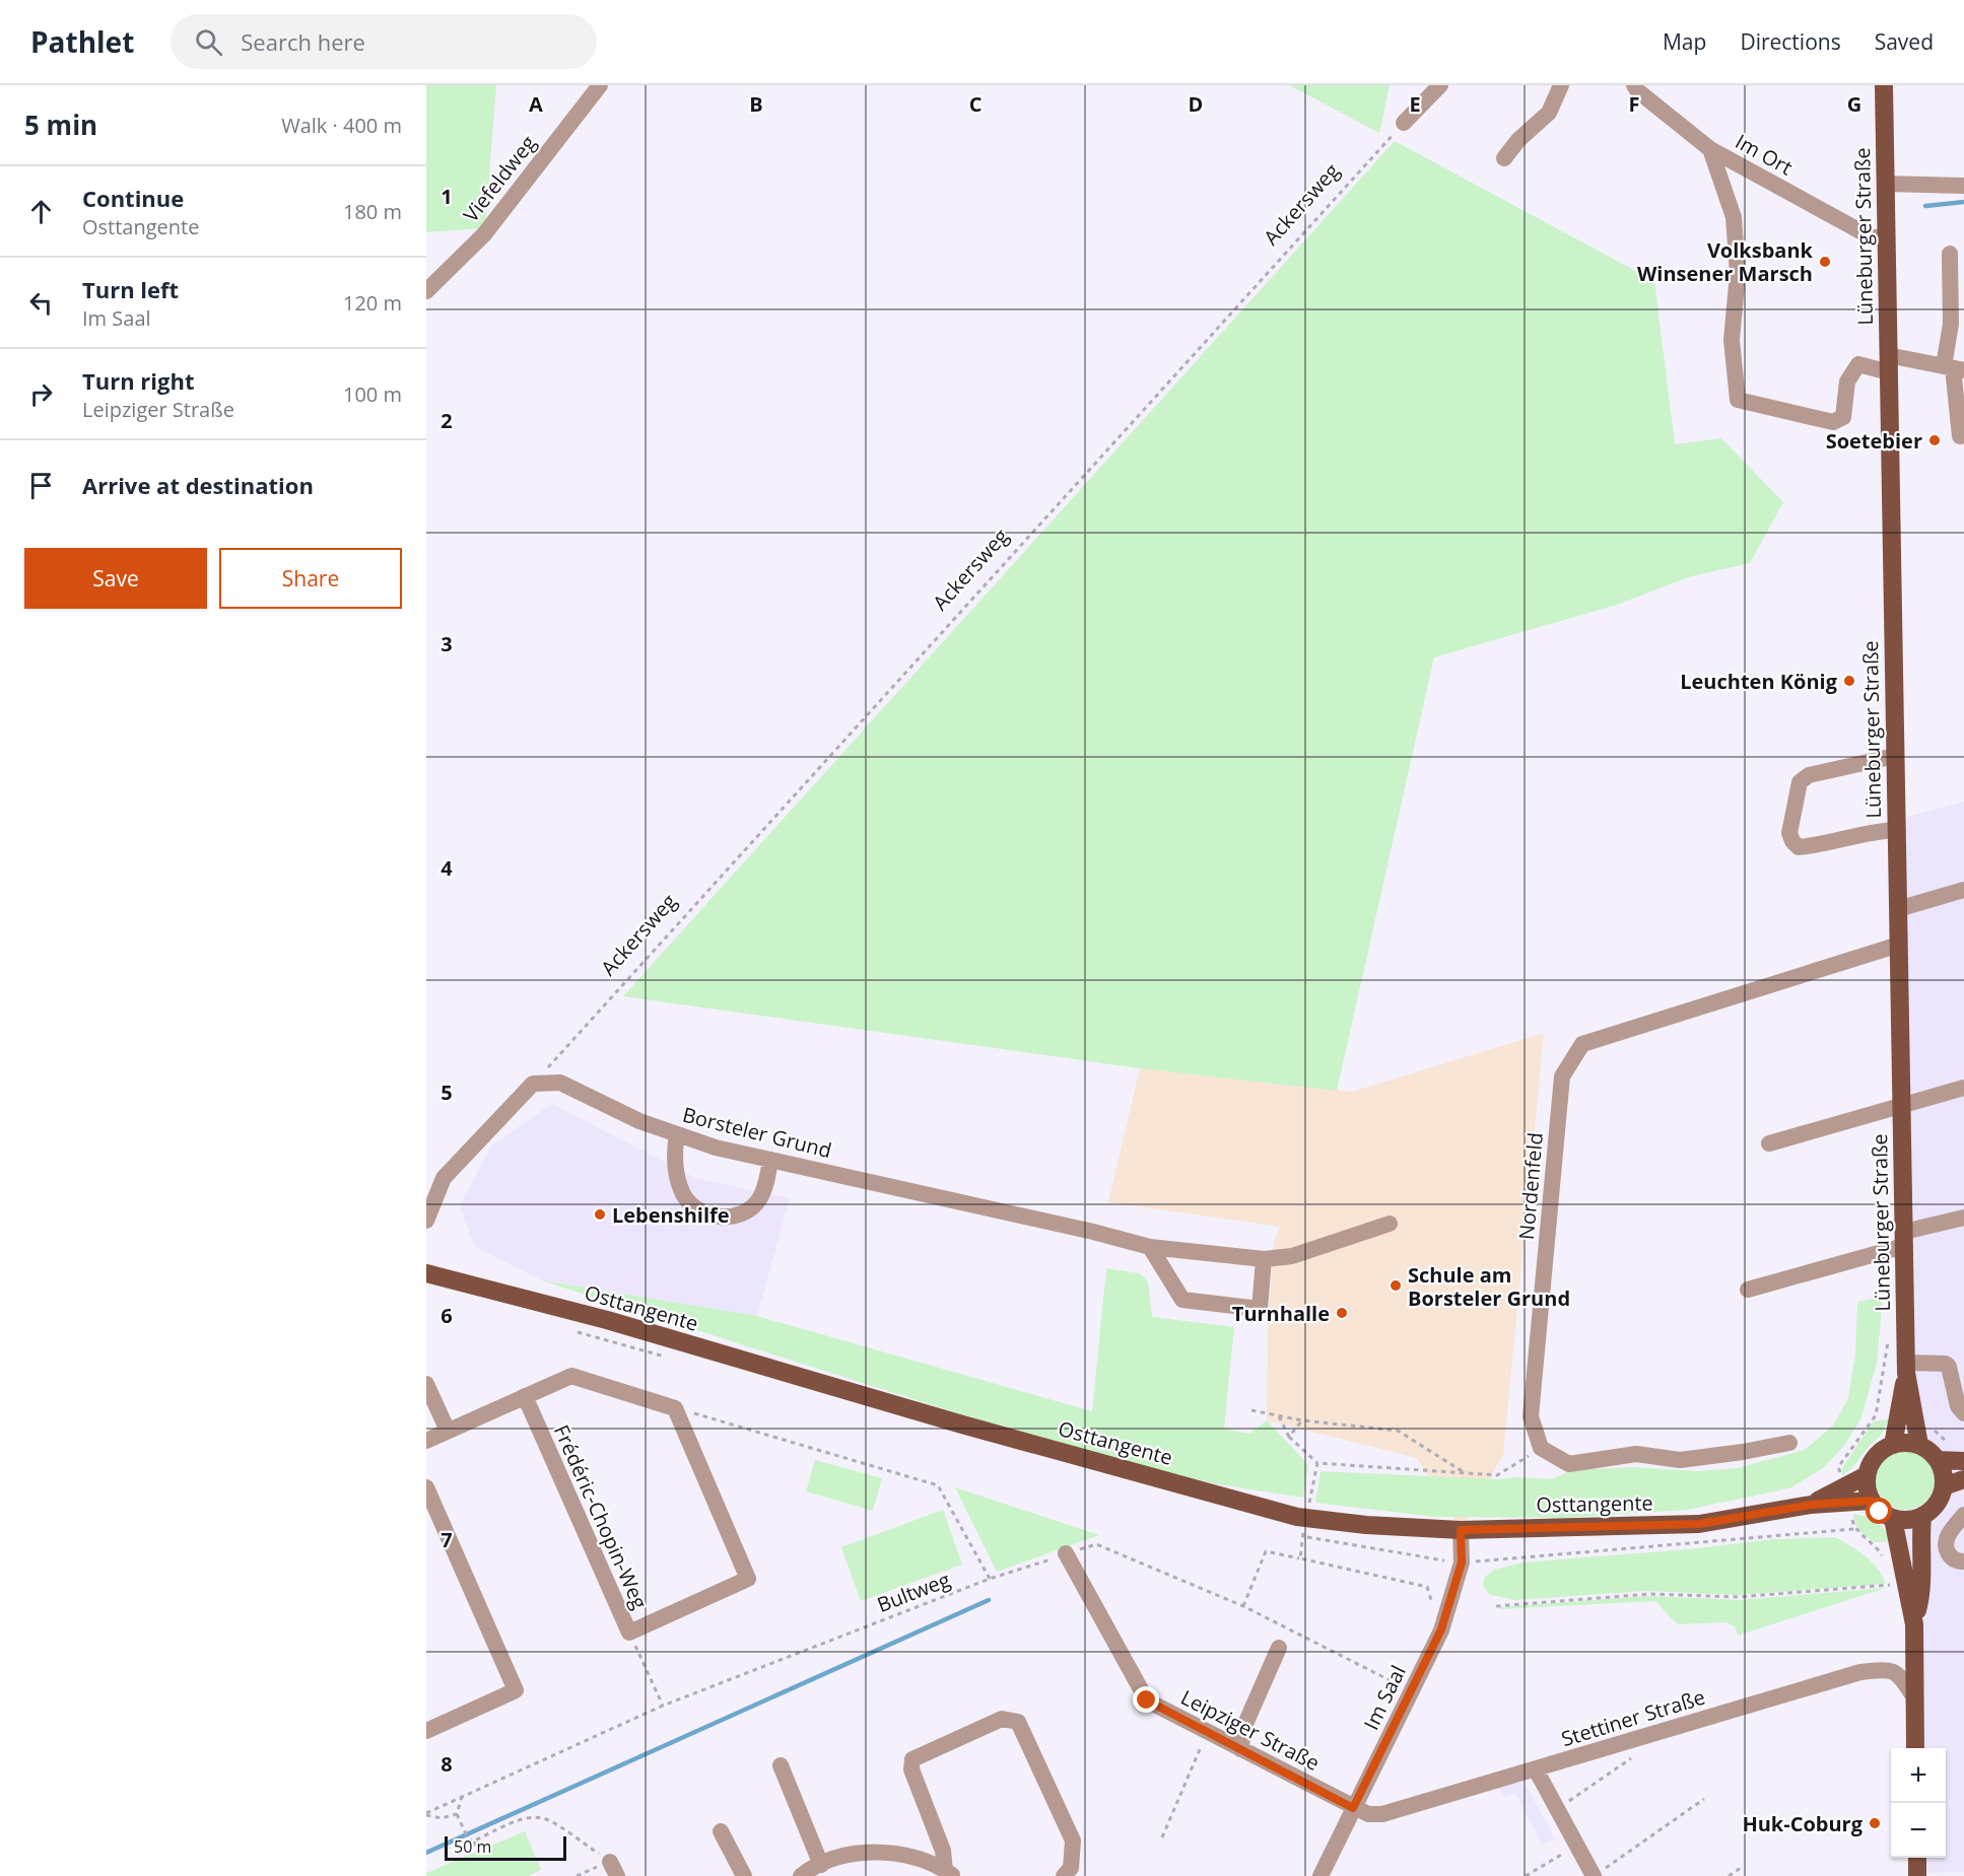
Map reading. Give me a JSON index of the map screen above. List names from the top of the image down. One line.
{"streets":{"main road":["Lüneburger Straße","Osttangente"],"street":["Im Ort","Viefeldweg","Borsteler Grund","Nordenfeld","Frédéric-Chopin-Weg","Im Saal","Stettiner Straße","Leipziger Straße"],"path":["Ackersweg","Bultweg"]},"crossings":[["Im Ort","Lüneburger Straße"],["Ackersweg","Borsteler Grund"],["Lüneburger Straße","Nordenfeld"],["Lüneburger Straße","Osttangente"],["Osttangente","Im Saal"],["Bultweg","Im Saal"],["Bultweg","Leipziger Straße"],["Im Saal","Stettiner Straße"],["Im Saal","Leipziger Straße"],["Stettiner Straße","Leipziger Straße"]],"places":["Volksbank Winsener Marsch","Soetebier","Leuchten König","Lebenshilfe","Schule am Borsteler Grund","Turnhalle","Huk-Coburg"],"scale_bar":"50 m","page":{"header":"Pathlet","search":"Search here","nav":["Map","Directions","Saved"],"heading":["5 min","Walk · 400 m"],"list":[["Continue","Osttangente","180 m"],["Turn left","Im Saal","120 m"],["Turn right","Leipziger Straße","100 m"],"Arrive at destination"],"buttons":["Save","Share"],"map_buttons":["+","−"],"scale":"50 m"},"grid":{"columns":["A","B","C","D","E","F","G"],"rows":["1","2","3","4","5","6","7","8"]}}
